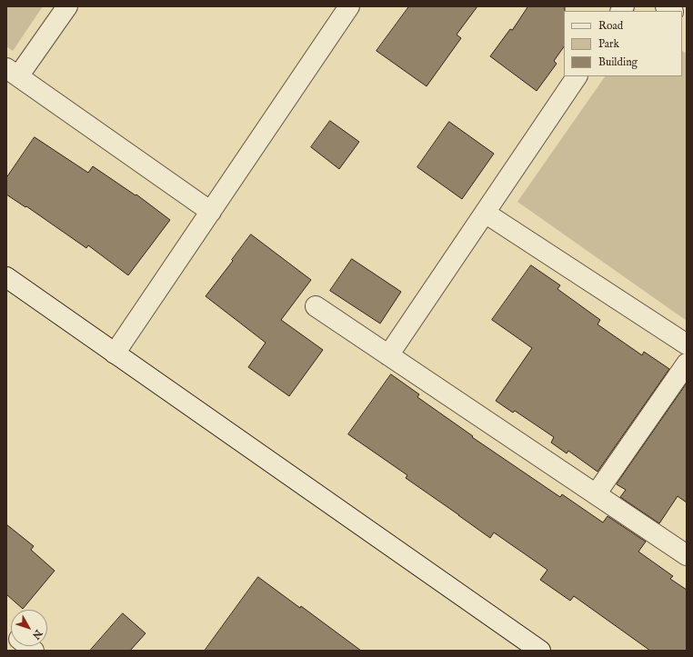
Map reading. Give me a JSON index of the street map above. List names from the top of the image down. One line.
{"legend":["Road","Park","Building"],"north":"bottom right"}
